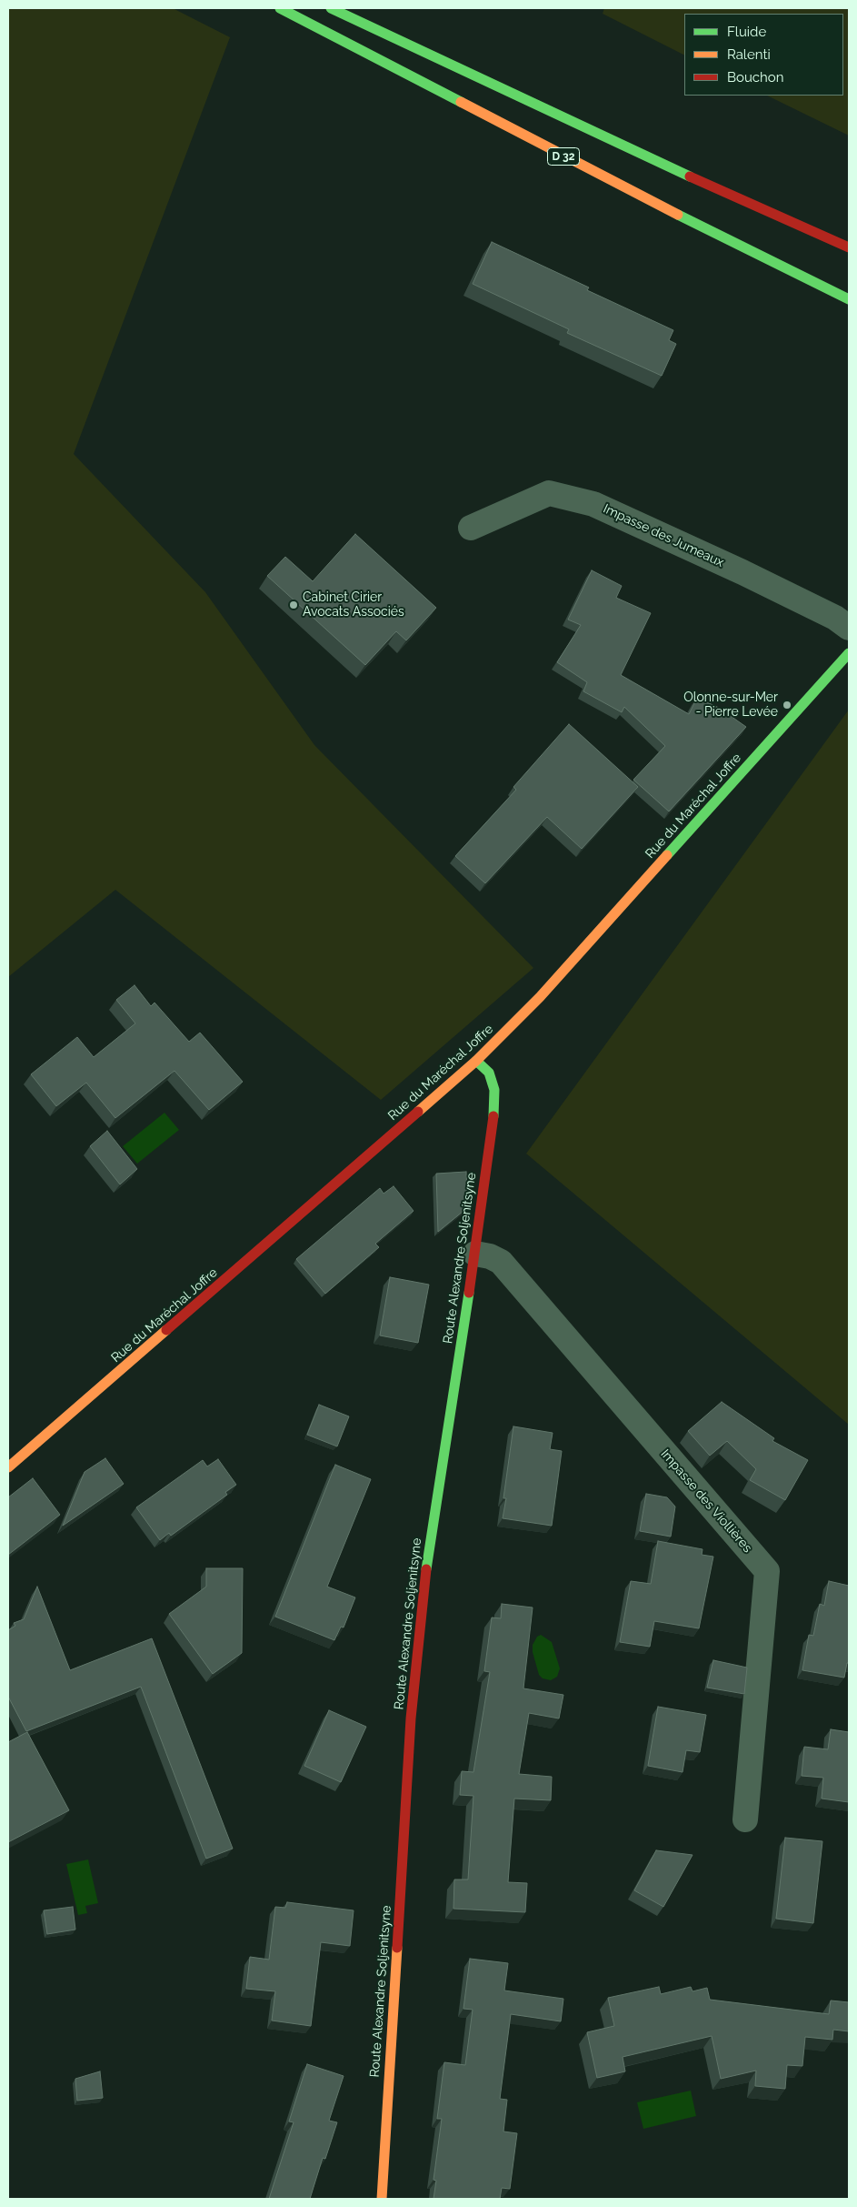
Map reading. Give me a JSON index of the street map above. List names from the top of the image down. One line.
{"streets":{"street":["D 32","Impasse des Jumeaux","Rue du Maréchal Joffre","Route Alexandre Soljenitsyne","Impasse des Viollières"]},"crossings":[["Rue du Maréchal Joffre","Route Alexandre Soljenitsyne"],["Route Alexandre Soljenitsyne","Impasse des Viollières"]],"places":["Cabinet Cirier Avocats Associés","Olonne-sur-Mer - Pierre Levée"],"legend":["Fluide","Ralenti","Bouchon"]}
